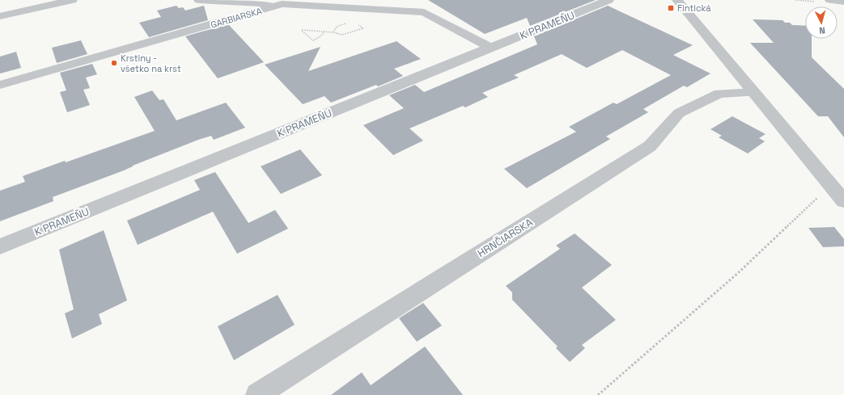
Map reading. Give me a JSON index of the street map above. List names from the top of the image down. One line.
{"streets":{"street":["GARBIARSKA","K PRAMEŇU","HRNČIARSKA"]},"crossings":[["GARBIARSKA","K PRAMEŇU"]],"places":{"transit":["Fintická"],"other":["Krstiny - všetko na krst"]},"north":"bottom"}
